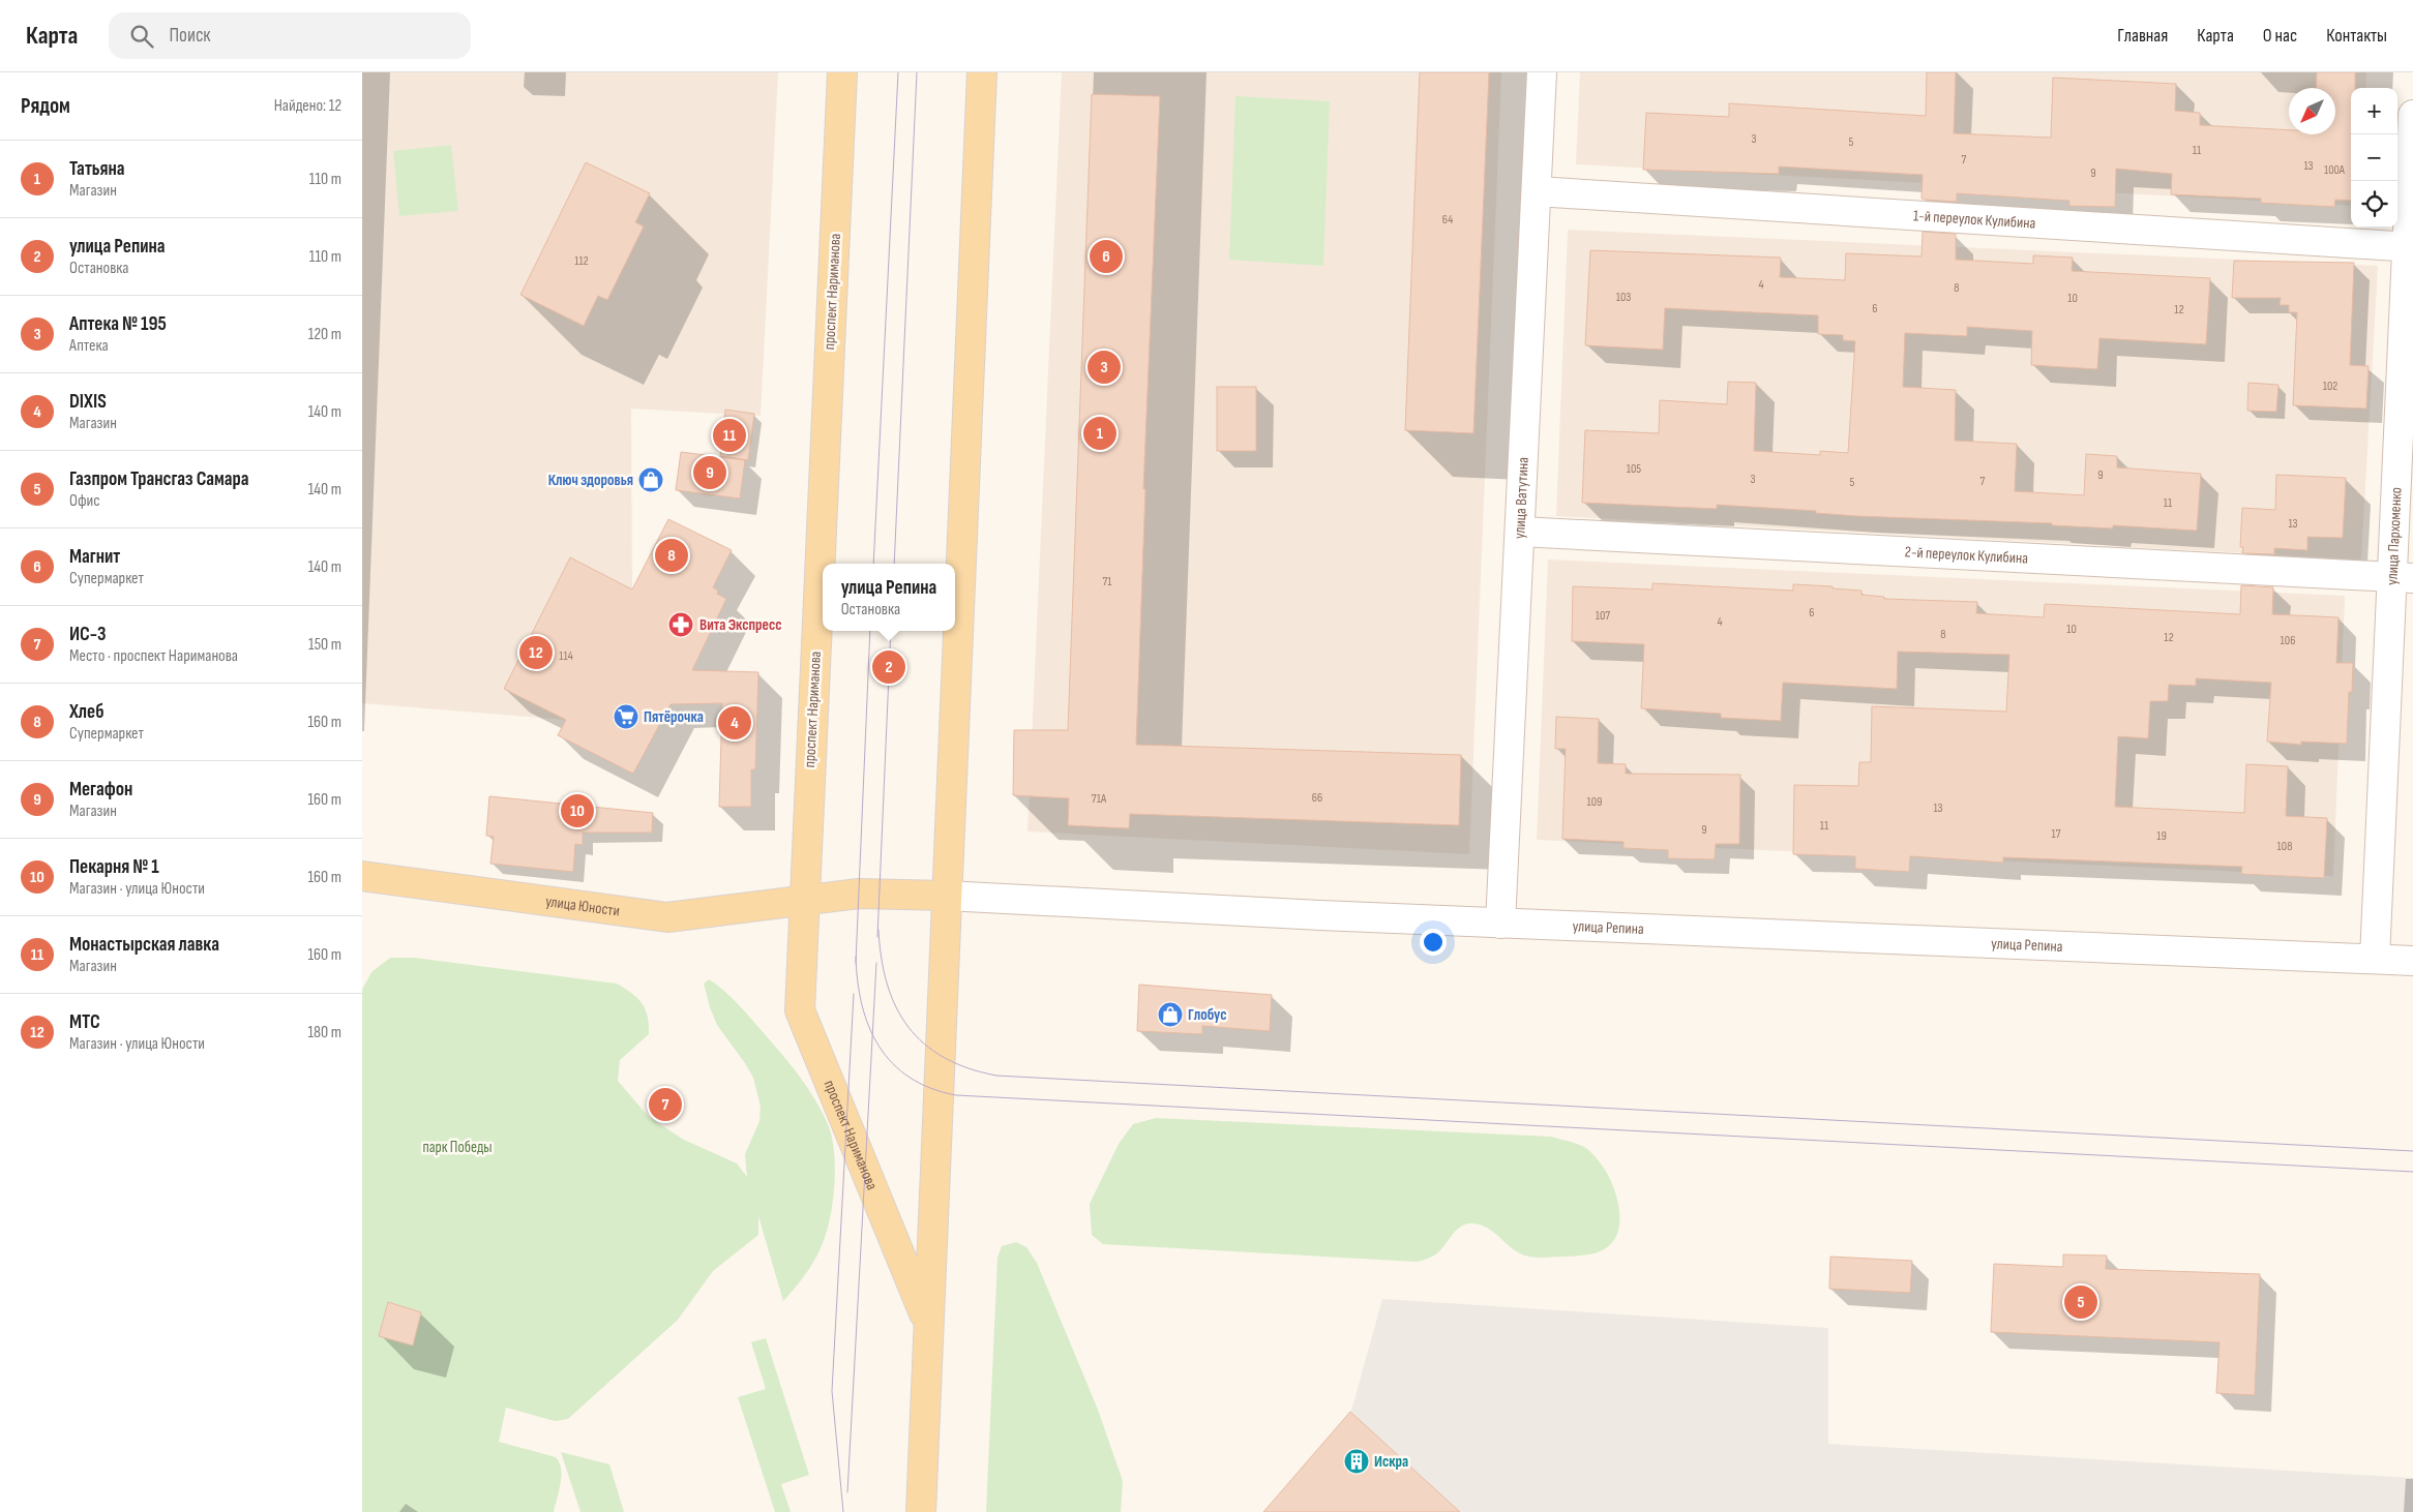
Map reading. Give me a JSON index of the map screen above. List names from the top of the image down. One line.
{"streets":{"main road":["проспект Нариманова","улица Юности","улица Репина"],"street":["1-й переулок Кулибина","улица Ватутина","улица Пархоменко","2-й переулок Кулибина"]},"crossings":[["1-й переулок Кулибина","улица Ватутина"],["1-й переулок Кулибина","улица Пархоменко"],["проспект Нариманова","улица Юности"],["проспект Нариманова","улица Репина"],["улица Ватутина","2-й переулок Кулибина"],["улица Ватутина","улица Репина"],["улица Пархоменко","2-й переулок Кулибина"],["улица Пархоменко","улица Репина"],["улица Юности","улица Репина"]],"parks":["парк Победы"],"places":{"shop":["Ключ здоровья","Глобус"],"pharmacy":["Вита Экспресс"],"supermarket":["Пятёрочка"],"building":["Искра"]},"house_numbers":["3","5","11","7","13","100А","9","64","112","4","8","103","10","6","12","102","105","9","3","7","5","11","13","71","6","107","4","10","8","12","106","114","66","71А","109","13","11","9","17","19","108"],"north":"bottom left","page":{"header":"Карта","search":"Поиск","nav":["Главная","Карта","О нас","Контакты"],"heading":["Рядом","Найдено: 12"],"map_buttons":["+","−"],"list":[{"mark":"1","name":"Татьяна","note":"Магазин","value":"110 m"},{"mark":"2","name":"улица Репина","note":"Остановка","value":"110 m"},{"mark":"3","name":"Аптека № 195","note":"Аптека","value":"120 m"},{"mark":"4","name":"DIXIS","note":"Магазин","value":"140 m"},{"mark":"5","name":"Газпром Трансгаз Самара","note":"Офис","value":"140 m"},{"mark":"6","name":"Магнит","note":"Супермаркет","value":"140 m"},{"mark":"7","name":"ИС-3","note":"Место · проспект Нариманова","value":"150 m"},{"mark":"8","name":"Хлеб","note":"Супермаркет","value":"160 m"},{"mark":"9","name":"Мегафон","note":"Магазин","value":"160 m"},{"mark":"10","name":"Пекарня № 1","note":"Магазин · улица Юности","value":"160 m"},{"mark":"11","name":"Монастырская лавка","note":"Магазин","value":"160 m"},{"mark":"12","name":"МТС","note":"Магазин · улица Юности","value":"180 m"}],"pins":["6","3","1","11","9","8","12","2","4","10","7","5"],"popup":["улица Репина","Остановка"]}}
